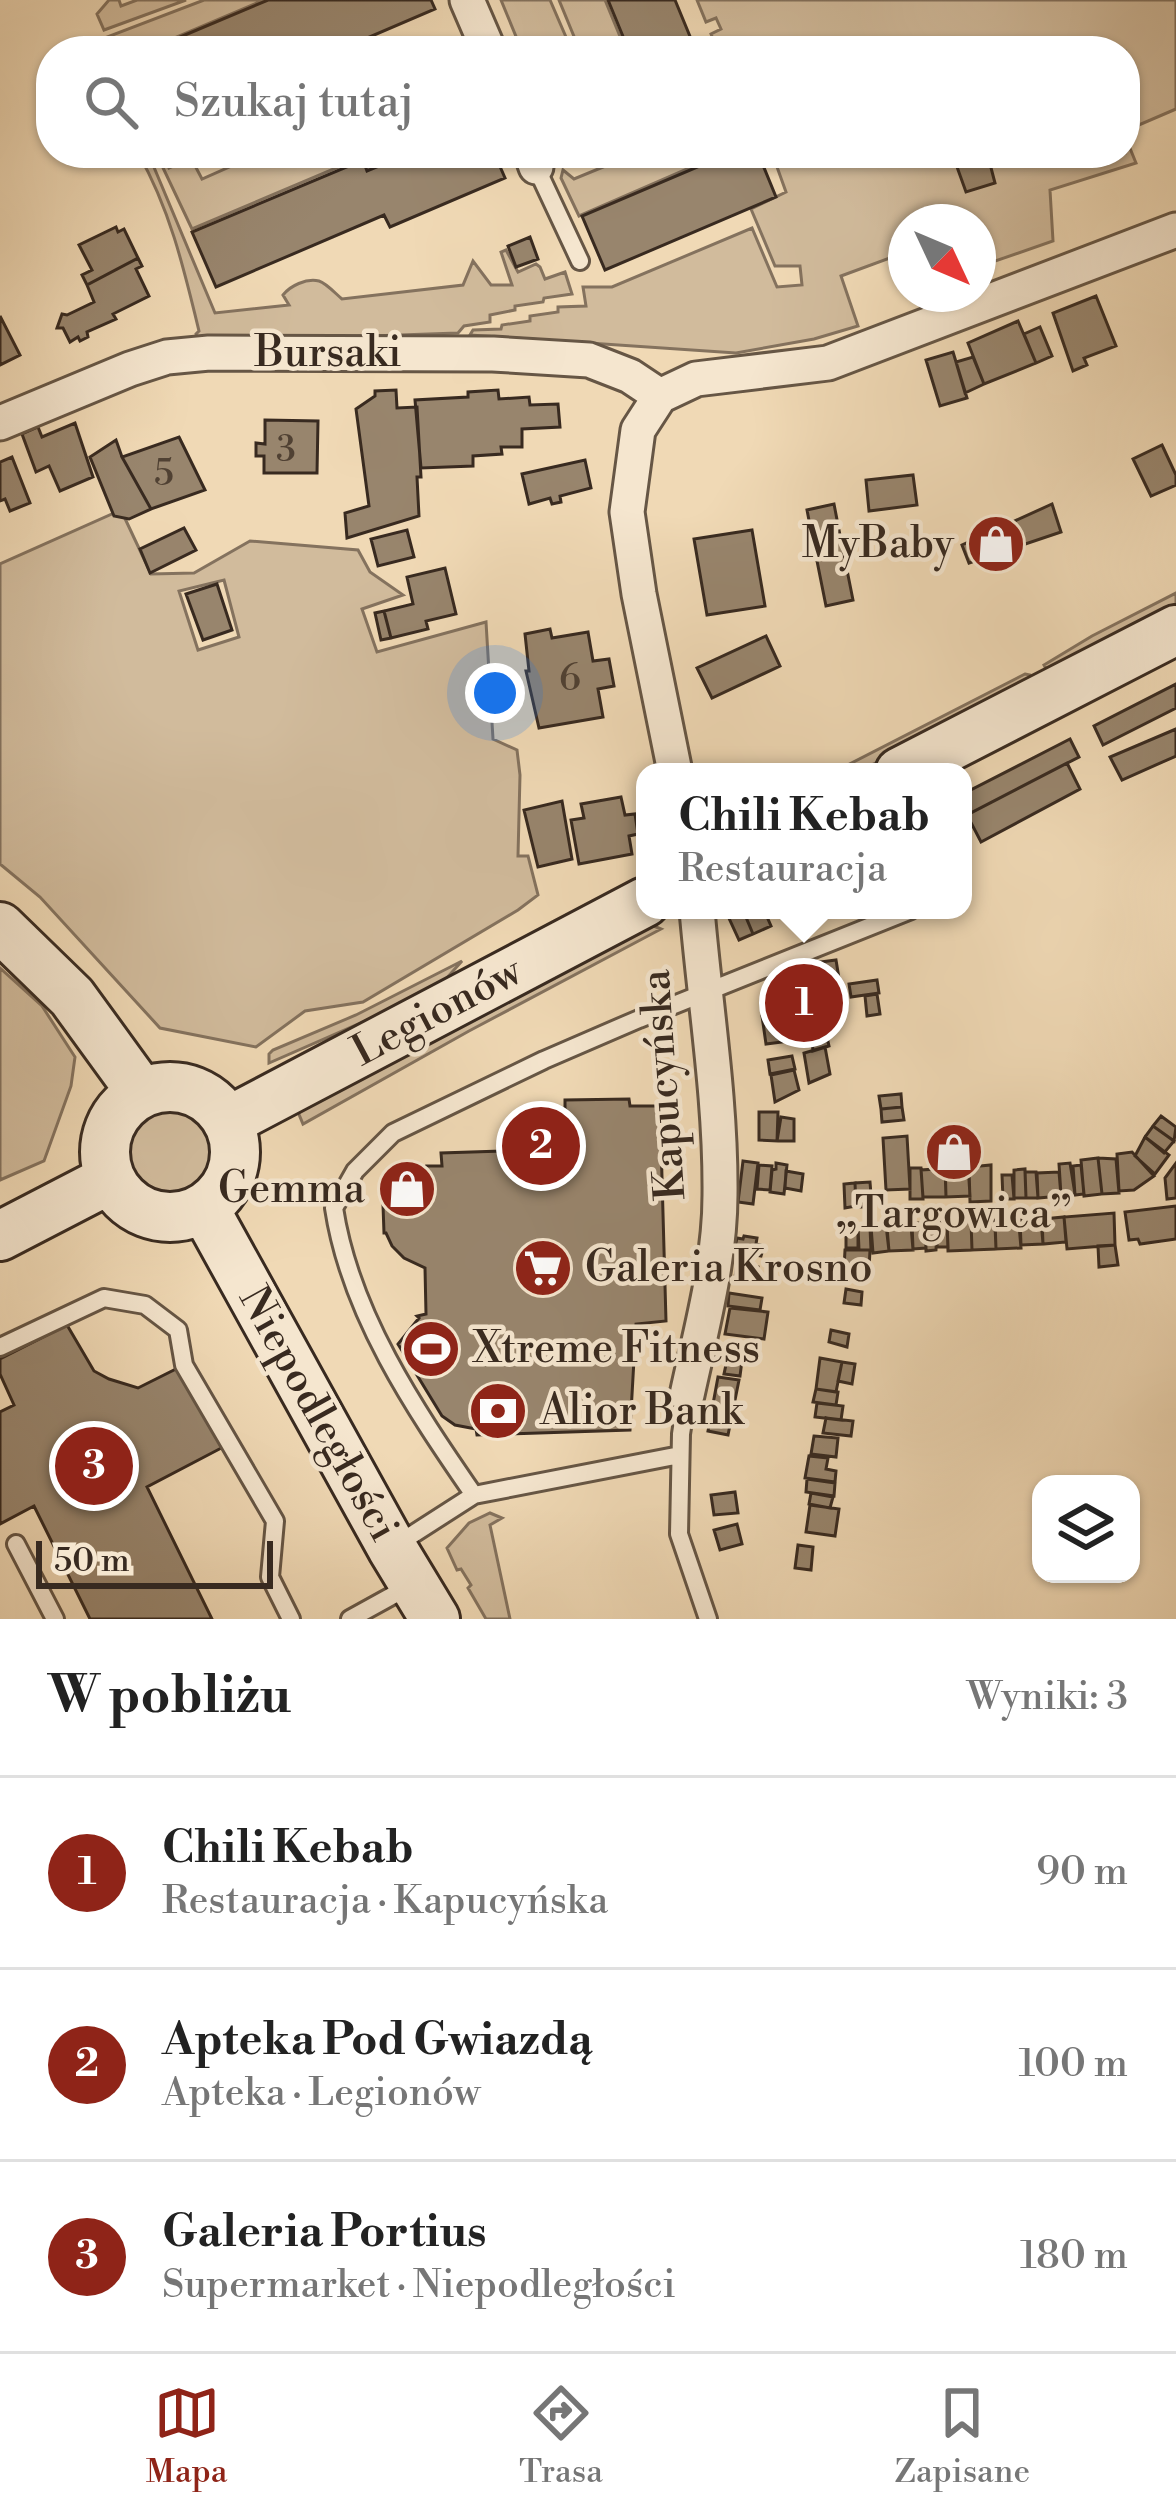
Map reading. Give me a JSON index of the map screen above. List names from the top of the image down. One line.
{"streets":{"main road":["Legionów","Niepodległości"],"street":["Bursaki","Kapucyńska"]},"crossings":[["Legionów","Niepodległości"]],"places":{"shop":["MyBaby","„Targowica”","Gemma"],"supermarket":["Galeria Krosno"],"sports":["Xtreme Fitness"],"bank":["Alior Bank"]},"house_numbers":["3","5","6"],"scale_bar":"50 m","north":"bottom right","page":{"search":"Szukaj tutaj","popup":["Chili Kebab","Restauracja"],"pins":["1","2","3"],"scale":"50 m","heading":["W pobliżu","Wyniki: 3"],"list":[{"mark":"1","name":"Chili Kebab","note":"Restauracja · Kapucyńska","value":"90 m"},{"mark":"2","name":"Apteka Pod Gwiazdą","note":"Apteka · Legionów","value":"100 m"},{"mark":"3","name":"Galeria Portius","note":"Supermarket · Niepodległości","value":"180 m"}],"nav":["Mapa","Trasa","Zapisane"]}}
